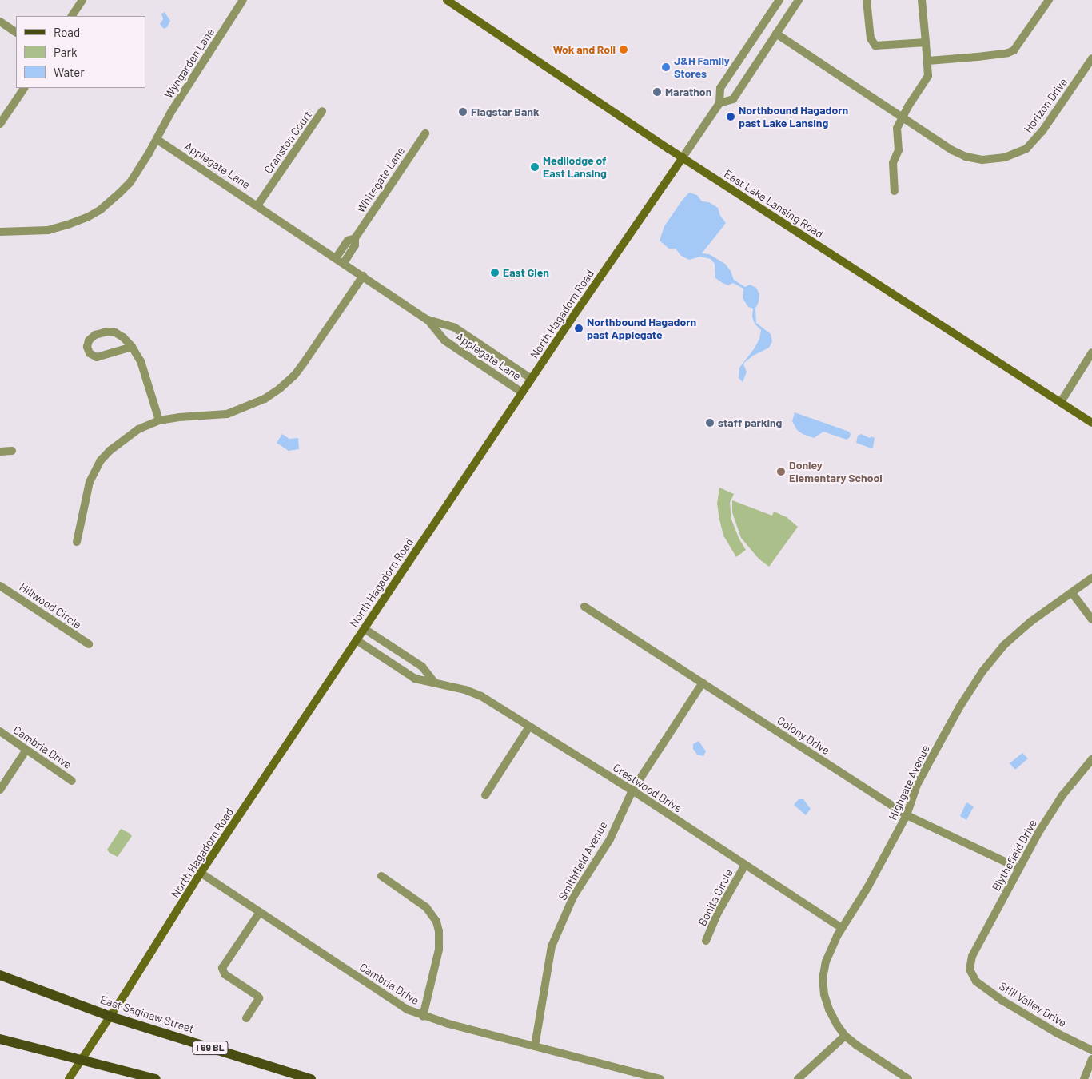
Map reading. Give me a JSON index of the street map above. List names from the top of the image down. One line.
{"streets":{"main road":["East Saginaw Street","I 69 BL"],"street":["Wyngarden Lane","Horizon Drive","Cranston Court","Applegate Lane","Whitegate Lane","East Lake Lansing Road","North Hagadorn Road","Hillwood Circle","Colony Drive","Cambria Drive","Highgate Avenue","Crestwood Drive","Blythefield Drive","Smithfield Avenue","Bonita Circle","Still Valley Drive"]},"crossings":[["Wyngarden Lane","Applegate Lane"],["Horizon Drive","North Hagadorn Road"],["Cranston Court","Applegate Lane"],["Applegate Lane","Whitegate Lane"],["Applegate Lane","North Hagadorn Road"],["East Lake Lansing Road","North Hagadorn Road"],["North Hagadorn Road","Cambria Drive"],["North Hagadorn Road","Crestwood Drive"],["North Hagadorn Road","East Saginaw Street"],["Colony Drive","Highgate Avenue"],["Colony Drive","Blythefield Drive"],["Colony Drive","Smithfield Avenue"],["Cambria Drive","Smithfield Avenue"],["Highgate Avenue","Crestwood Drive"],["Crestwood Drive","Smithfield Avenue"],["Crestwood Drive","Bonita Circle"],["Blythefield Drive","Still Valley Drive"]],"places":["Wok and Roll","J&H Family Stores","Marathon","Flagstar Bank","Northbound Hagadorn past Lake Lansing","Medilodge of East Lansing","East Glen","Northbound Hagadorn past Applegate","staff parking","Donley Elementary School"],"legend":["Road","Park","Water"]}
